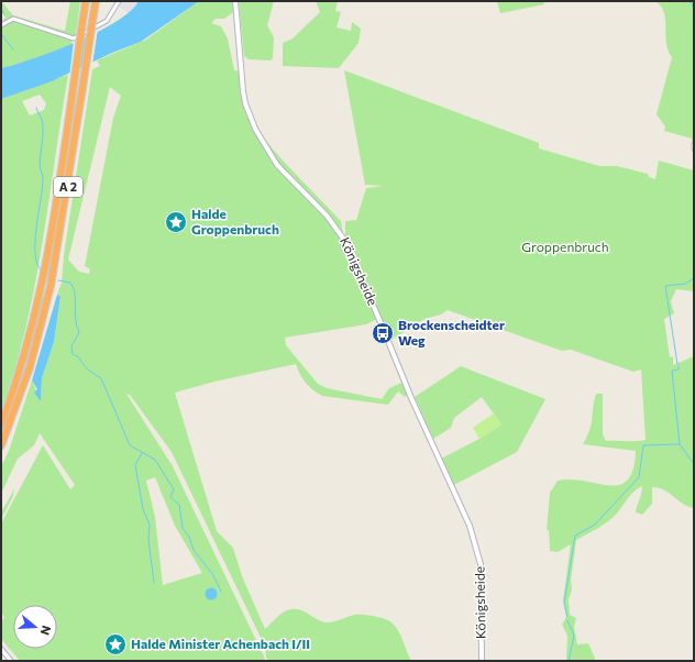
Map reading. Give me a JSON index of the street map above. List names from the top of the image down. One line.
{"streets":{"highway":["A 2"],"main road":["Königsheide"]},"parks":["Groppenbruch"],"places":{"place":["Halde Groppenbruch","Halde Minister Achenbach I/II"],"bus stop":["Brockenscheidter Weg"]},"north":"right"}
